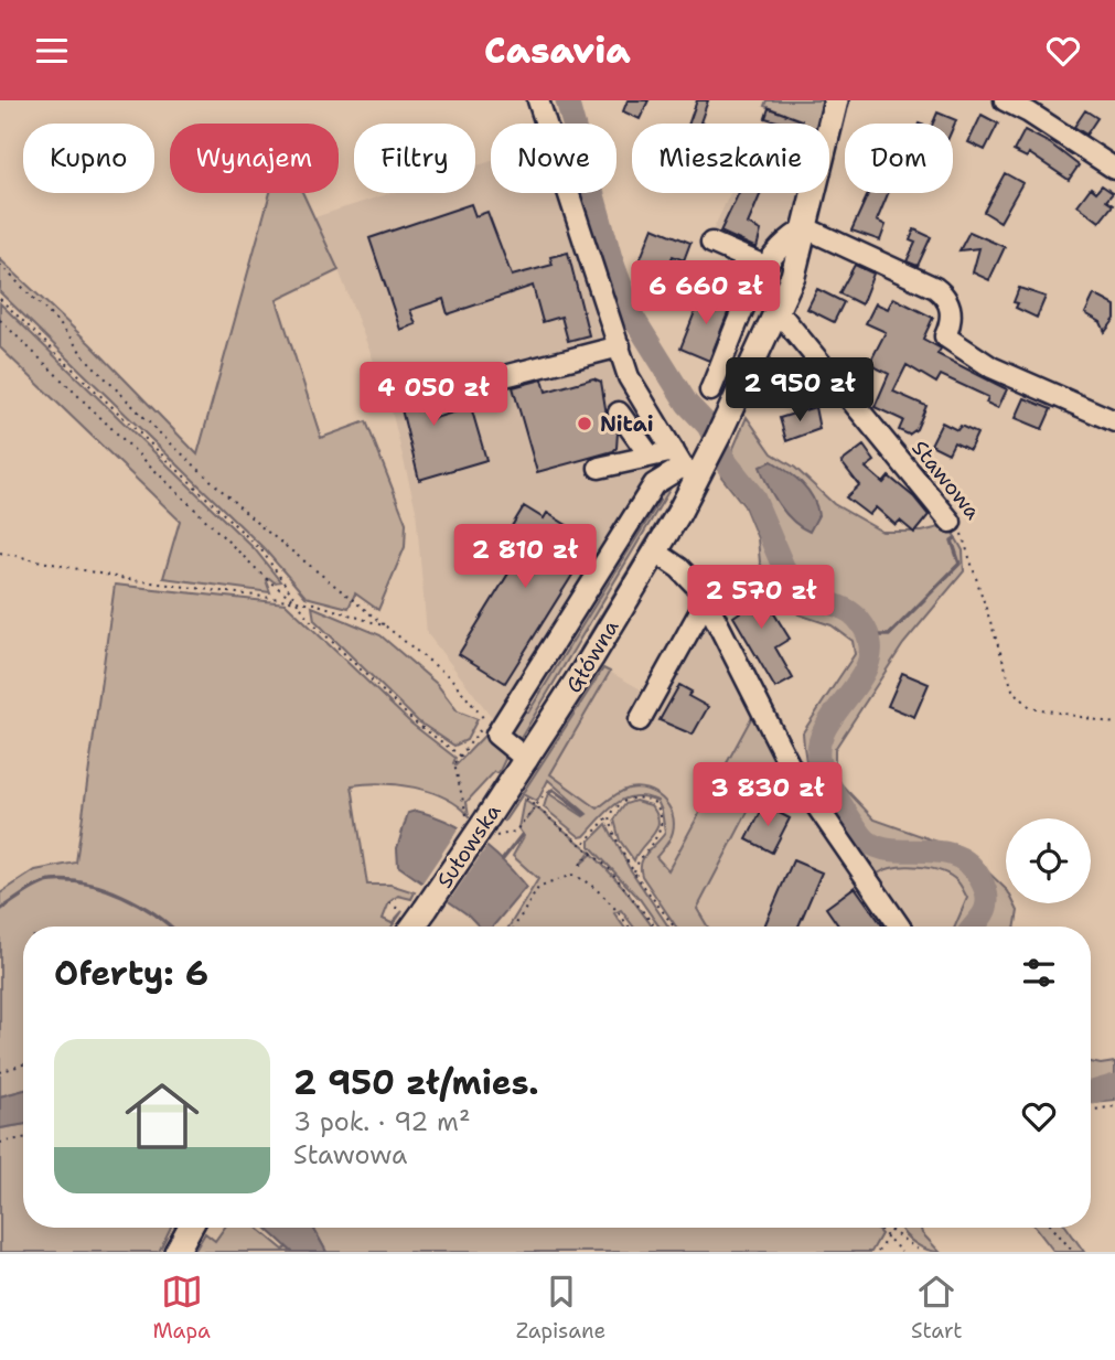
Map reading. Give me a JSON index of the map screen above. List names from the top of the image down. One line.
{"streets":{"main road":["Główna","Sułowska"],"street":["Stawowa"]},"crossings":[["Stawowa","Główna"],["Główna","Sułowska"]],"places":["Nitai"],"page":{"header":"Casavia","chip":["Kupno","Wynajem","Filtry","Nowe","Mieszkanie","Dom"],"price":["6 660 zł","2 950 zł","4 050 zł","2 810 zł","2 570 zł","3 830 zł"],"heading":"Oferty: 6","list":[{"name":"2 950 zł/mies.","note":"3 pok. · 92 m² · Stawowa"}],"tabs":["Mapa","Zapisane","Start"]}}
